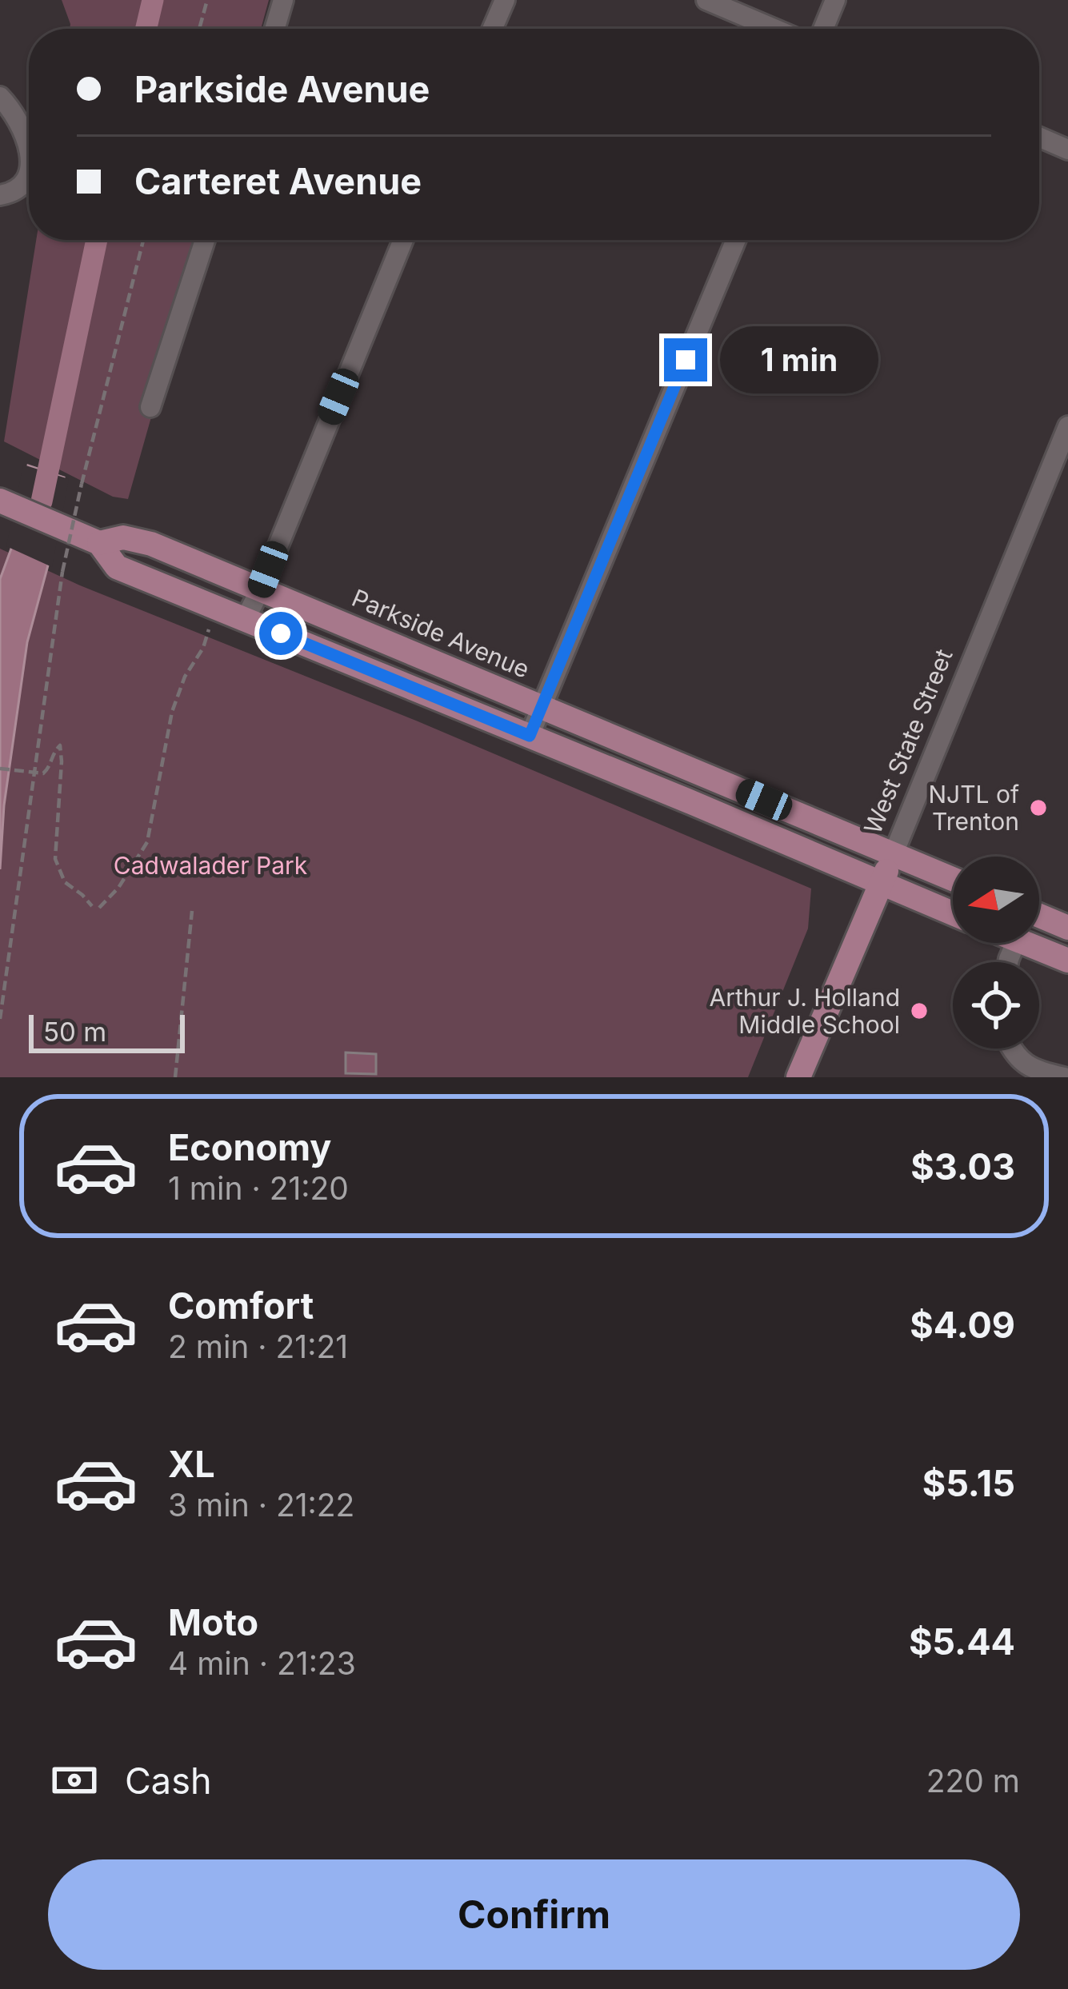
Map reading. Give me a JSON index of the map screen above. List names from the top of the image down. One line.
{"streets":{"main road":["Parkside Avenue","West State Street"]},"crossings":[["Parkside Avenue","West State Street"]],"parks":["Cadwalader Park"],"places":["NJTL of Trenton","Arthur J. Holland Middle School"],"scale_bar":"50 m","north":"left","page":{"banner":["Parkside Avenue","Carteret Avenue"],"bubble":"1 min","scale":"50 m","list":[{"name":"Economy","note":"1 min · 21:20","value":"$3.03"},{"name":"Comfort","note":"2 min · 21:21","value":"$4.09"},{"name":"XL","note":"3 min · 21:22","value":"$5.15"},{"name":"Moto","note":"4 min · 21:23","value":"$5.44"}],"pay":["Cash","220 m"],"buttons":"Confirm"}}
